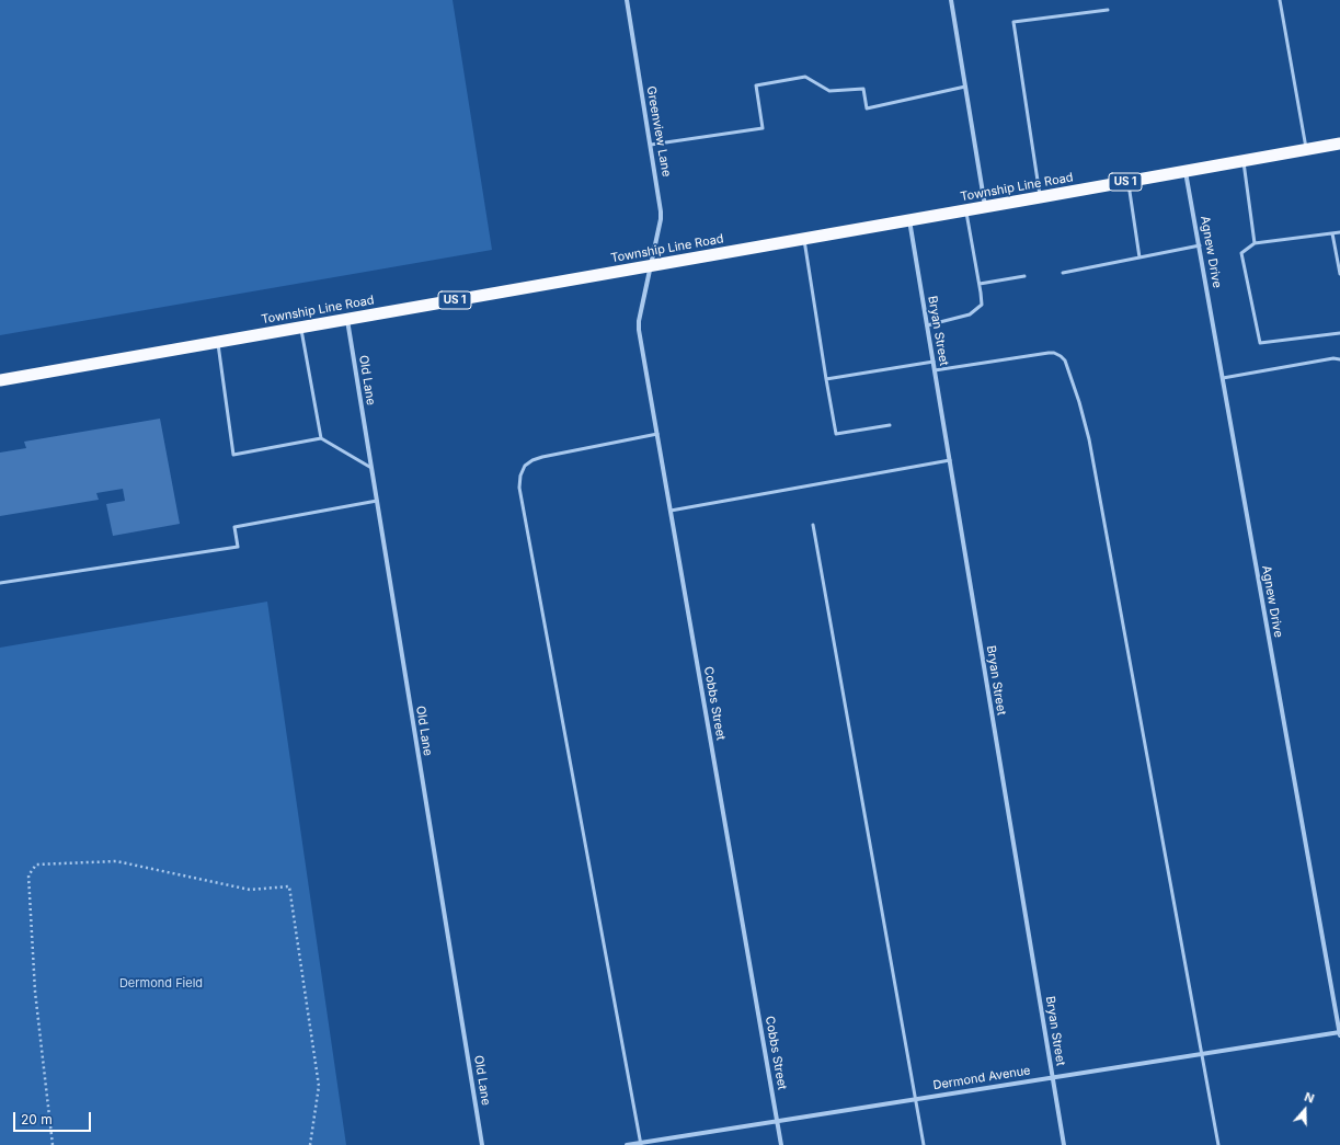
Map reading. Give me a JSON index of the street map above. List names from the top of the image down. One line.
{"streets":{"highway":["US 1","Township Line Road"],"street":["Greenview Lane","Agnew Drive","Bryan Street","Old Lane","Cobbs Street","Dermond Avenue"]},"crossings":[["Greenview Lane","Township Line Road"],["Greenview Lane","Cobbs Street"],["Township Line Road","Agnew Drive"],["Township Line Road","Bryan Street"],["Township Line Road","Old Lane"],["Township Line Road","Cobbs Street"],["Agnew Drive","Dermond Avenue"],["Bryan Street","Dermond Avenue"],["Cobbs Street","Dermond Avenue"]],"parks":["Dermond Field"],"scale_bar":"20 m","north":"top"}
